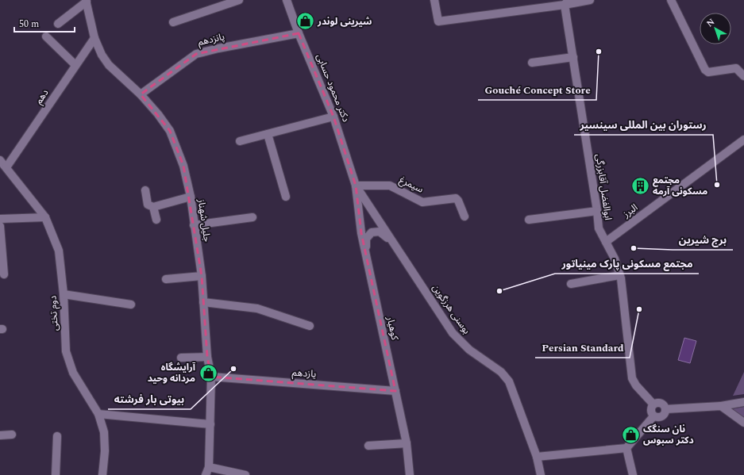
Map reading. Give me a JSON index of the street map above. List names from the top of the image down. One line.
{"streets":{"street":["پانزدهم","دکتر محمود حسابی","دهم","سیمرغ","ابوالفضل آقابزرگی","البرز","جلیل شهناز","بوسنی هرزگوین","دوم تختی","کوهیار","یازدهم"]},"crossings":[["پانزدهم","دکتر محمود حسابی"],["پانزدهم","جلیل شهناز"],["دکتر محمود حسابی","سیمرغ"],["دکتر محمود حسابی","بوسنی هرزگوین"],["دکتر محمود حسابی","کوهیار"],["دهم","جلیل شهناز"],["دهم","دوم تختی"],["سیمرغ","بوسنی هرزگوین"],["سیمرغ","کوهیار"],["ابوالفضل آقابزرگی","البرز"],["جلیل شهناز","یازدهم"],["بوسنی هرزگوین","کوهیار"],["کوهیار","یازدهم"]],"places":{"shop":["شیرینی لوندر","آرایشگاه مردانه وحید","نان سنگک دکتر سبوس"],"other":["Gouché Concept Store","رستوران بین المللی سینسیر","برج شیرین","مجتمع مسکونی پارک مینیاتور","Persian Standard","بیوتی بار فرشته"],"building":["مجتمع مسکونی آرمه"]},"scale_bar":"50 m","north":"top left"}
